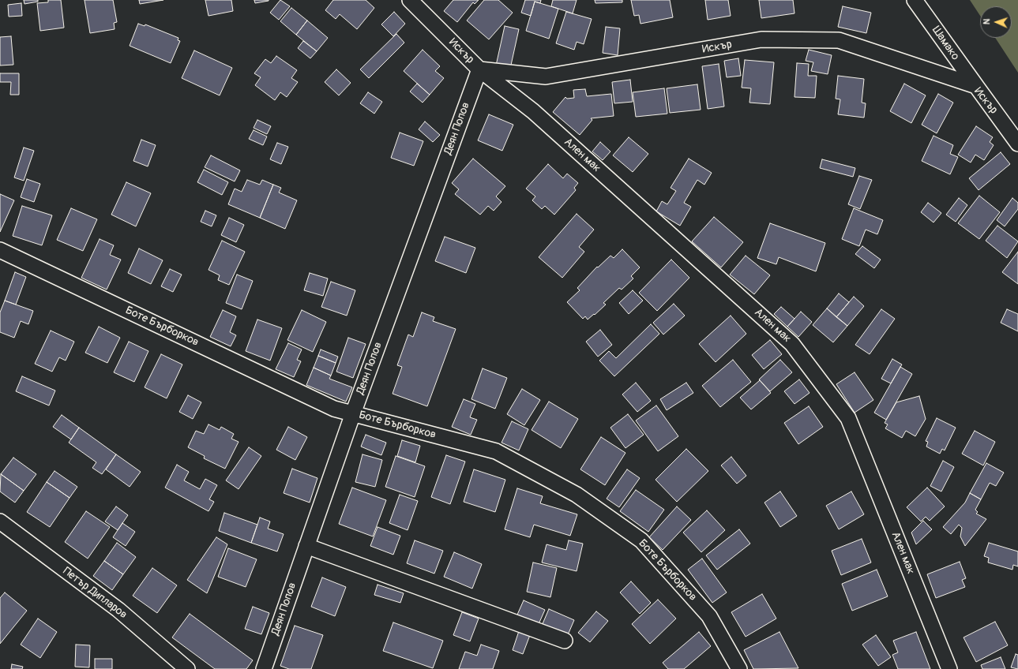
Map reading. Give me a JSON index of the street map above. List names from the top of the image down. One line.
{"streets":{"street":["Шамако","Искър","Деян Попов","Ален мак","Боте Бърборков","Петър Дипларов"]},"crossings":[["Шамако","Искър"],["Искър","Деян Попов"],["Искър","Ален мак"],["Деян Попов","Ален мак"],["Деян Попов","Боте Бърборков"]],"north":"left"}
